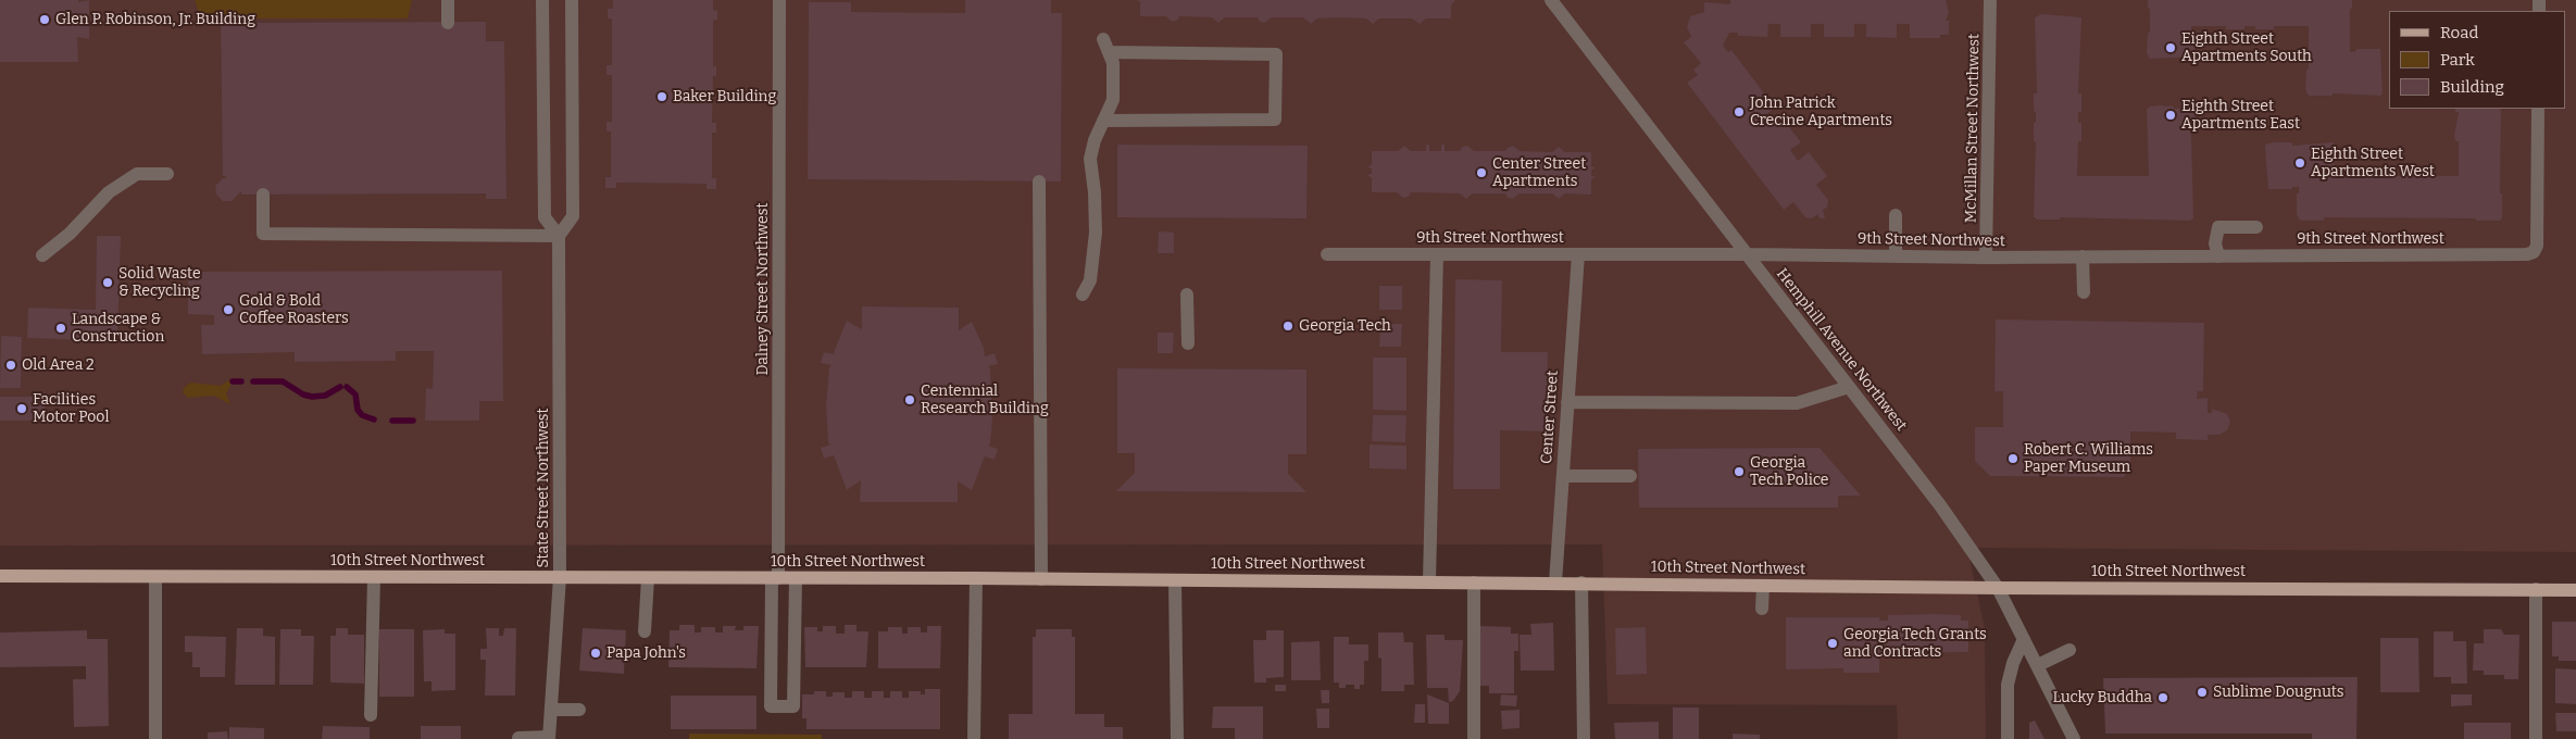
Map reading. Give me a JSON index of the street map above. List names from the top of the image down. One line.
{"streets":{"main road":["10th Street Northwest"],"street":["McMillan Street Northwest","9th Street Northwest","Dalney Street Northwest","Hemphill Avenue Northwest","Center Street","State Street Northwest"]},"crossings":[["McMillan Street Northwest","9th Street Northwest"],["9th Street Northwest","Hemphill Avenue Northwest"],["9th Street Northwest","Center Street"],["Dalney Street Northwest","10th Street Northwest"],["Hemphill Avenue Northwest","10th Street Northwest"],["Center Street","10th Street Northwest"],["State Street Northwest","10th Street Northwest"]],"places":["Glen P. Robinson, Jr. Building","Eighth Street Apartments South","Baker Building","John Patrick Crecine Apartments","Eighth Street Apartments East","Eighth Street Apartments West","Center Street Apartments","Solid Waste & Recycling","Gold & Bold Coffee Roasters","Georgia Tech","Landscape & Construction","Old Area 2","Centennial Research Building","Facilities Motor Pool","Robert C. Williams Paper Museum","Georgia Tech Police","Georgia Tech Grants and Contracts","Papa John's","Sublime Dougnuts","Lucky Buddha"],"legend":["Road","Park","Building"]}
